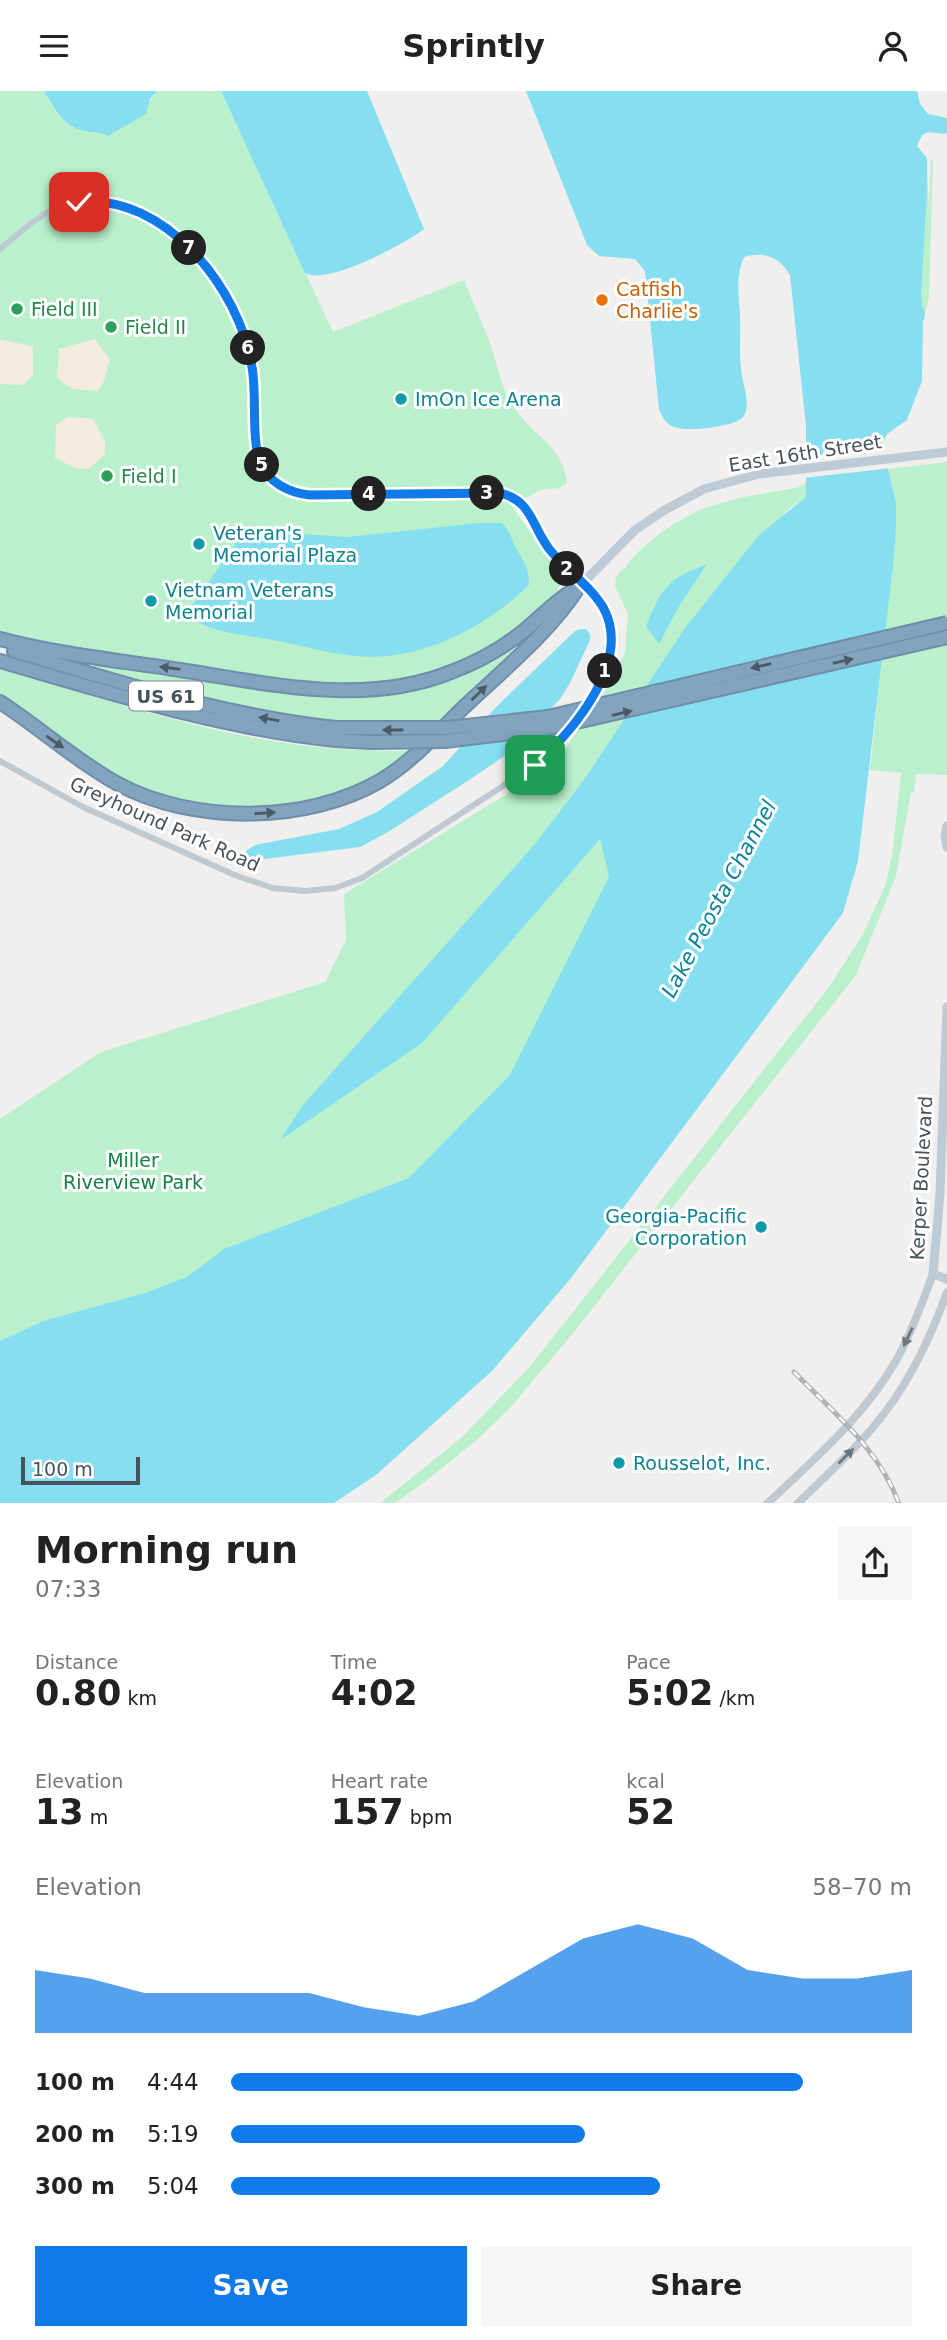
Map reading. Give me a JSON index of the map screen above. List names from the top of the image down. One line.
{"streets":{"highway":["US 61"],"main road":["East 16th Street","Kerper Boulevard"],"street":["Greyhound Park Road"]},"crossings":[["East 16th Street","Greyhound Park Road"]],"one_way":["Kerper Boulevard"],"water":["Lake Peosta Channel"],"parks":["Miller Riverview Park"],"places":["Catfish Charlie's","Field III","Field II","ImOn Ice Arena","Field I","Veteran's Memorial Plaza","Vietnam Veterans Memorial","Georgia-Pacific Corporation","Rousselot, Inc."],"scale_bar":"100 m","page":{"header":"Sprintly","pins":["7","6","5","3","4","2","1"],"scale":"100 m","heading":["Morning run","07:33"],"stats":[["Distance","0.80 km"],["Time","4:02"],["Pace","5:02 /km"],["Elevation","13 m"],["Heart rate","157 bpm"],["kcal","52"]],"chart":["Elevation","58–70 m"],"list":[{"name":"100 m","note":"4:44"},{"name":"200 m","note":"5:19"},{"name":"300 m","note":"5:04"}],"buttons":["Save","Share"]}}
